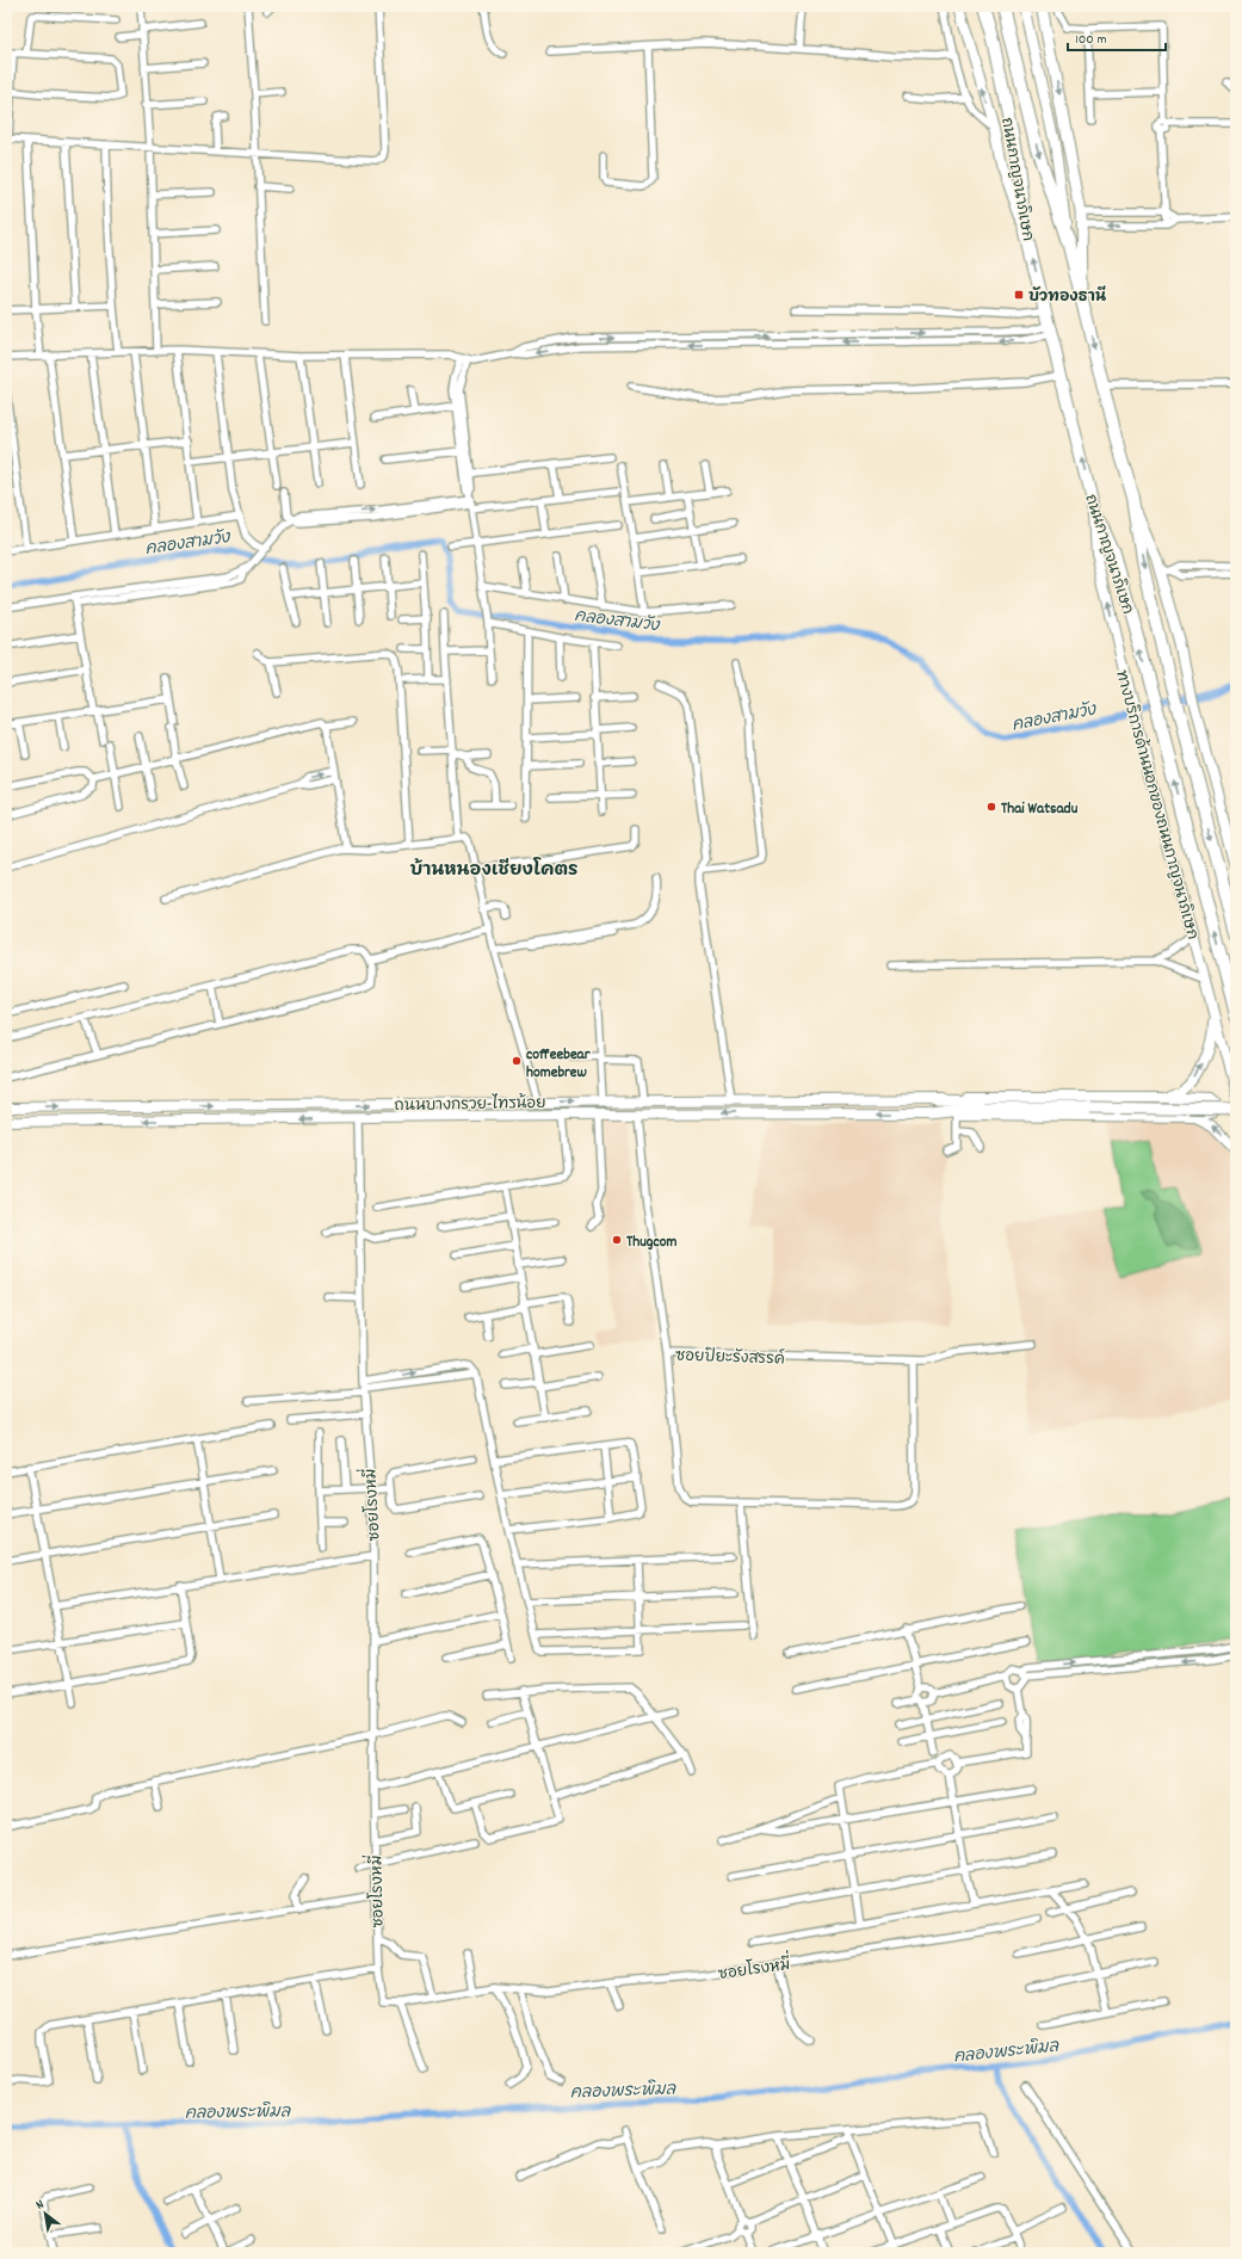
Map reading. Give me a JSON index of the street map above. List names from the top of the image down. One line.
{"streets":{"highway":["ถนนกาญจนาภิเษก"],"main road":["ทางบริการด้านนอกของถนนกาญจนาภิเษก","ถนนบางกรวย-ไทรน้อย"],"street":["ซอยปิยะรังสรรค์","ซอยโรงหมี่"]},"crossings":[["ถนนกาญจนาภิเษก","ทางบริการด้านนอกของถนนกาญจนาภิเษก"],["ถนนบางกรวย-ไทรน้อย","ซอยปิยะรังสรรค์"],["ถนนบางกรวย-ไทรน้อย","ซอยโรงหมี่"]],"districts":["บ้านหนองเชียงโคตร"],"water":["คลองสามวัง","คลองพระพิมล"],"places":{"transit":["บัวทองธานี"],"other":["Thai Watsadu","coffeebear homebrew","Thugcom"]},"scale_bar":"100 m","north":"top left"}
